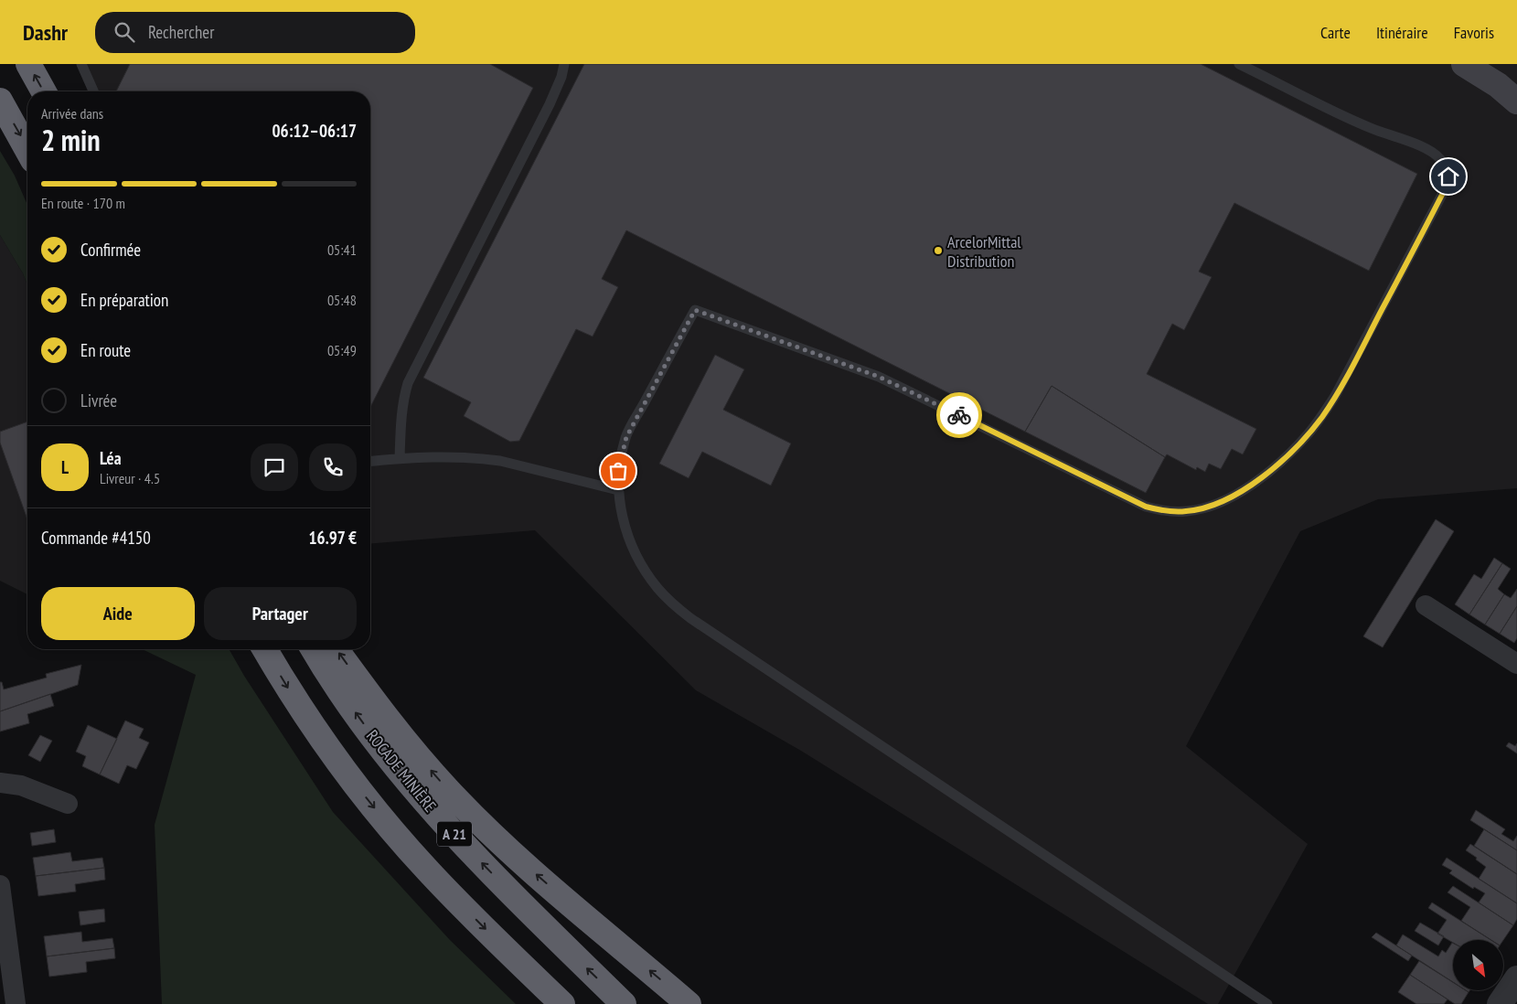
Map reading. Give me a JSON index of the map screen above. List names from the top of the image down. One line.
{"streets":{"highway":["ROCADE MINIÈRE","A 21"]},"places":["ArcelorMittal Distribution"],"north":"bottom right","page":{"header":"Dashr","search":"Rechercher","nav":["Carte","Itinéraire","Favoris"],"heading":["2 min","Arrivée dans","06:12–06:17"],"panel":["Léa","Livreur · 4.5","Commande #4150","16.97 €"],"bar":"En route · 170 m","list":[["Confirmée","05:41"],["En préparation","05:48"],["En route","05:49"],"Livrée"],"round":"L","buttons":["Aide","Partager"]}}
